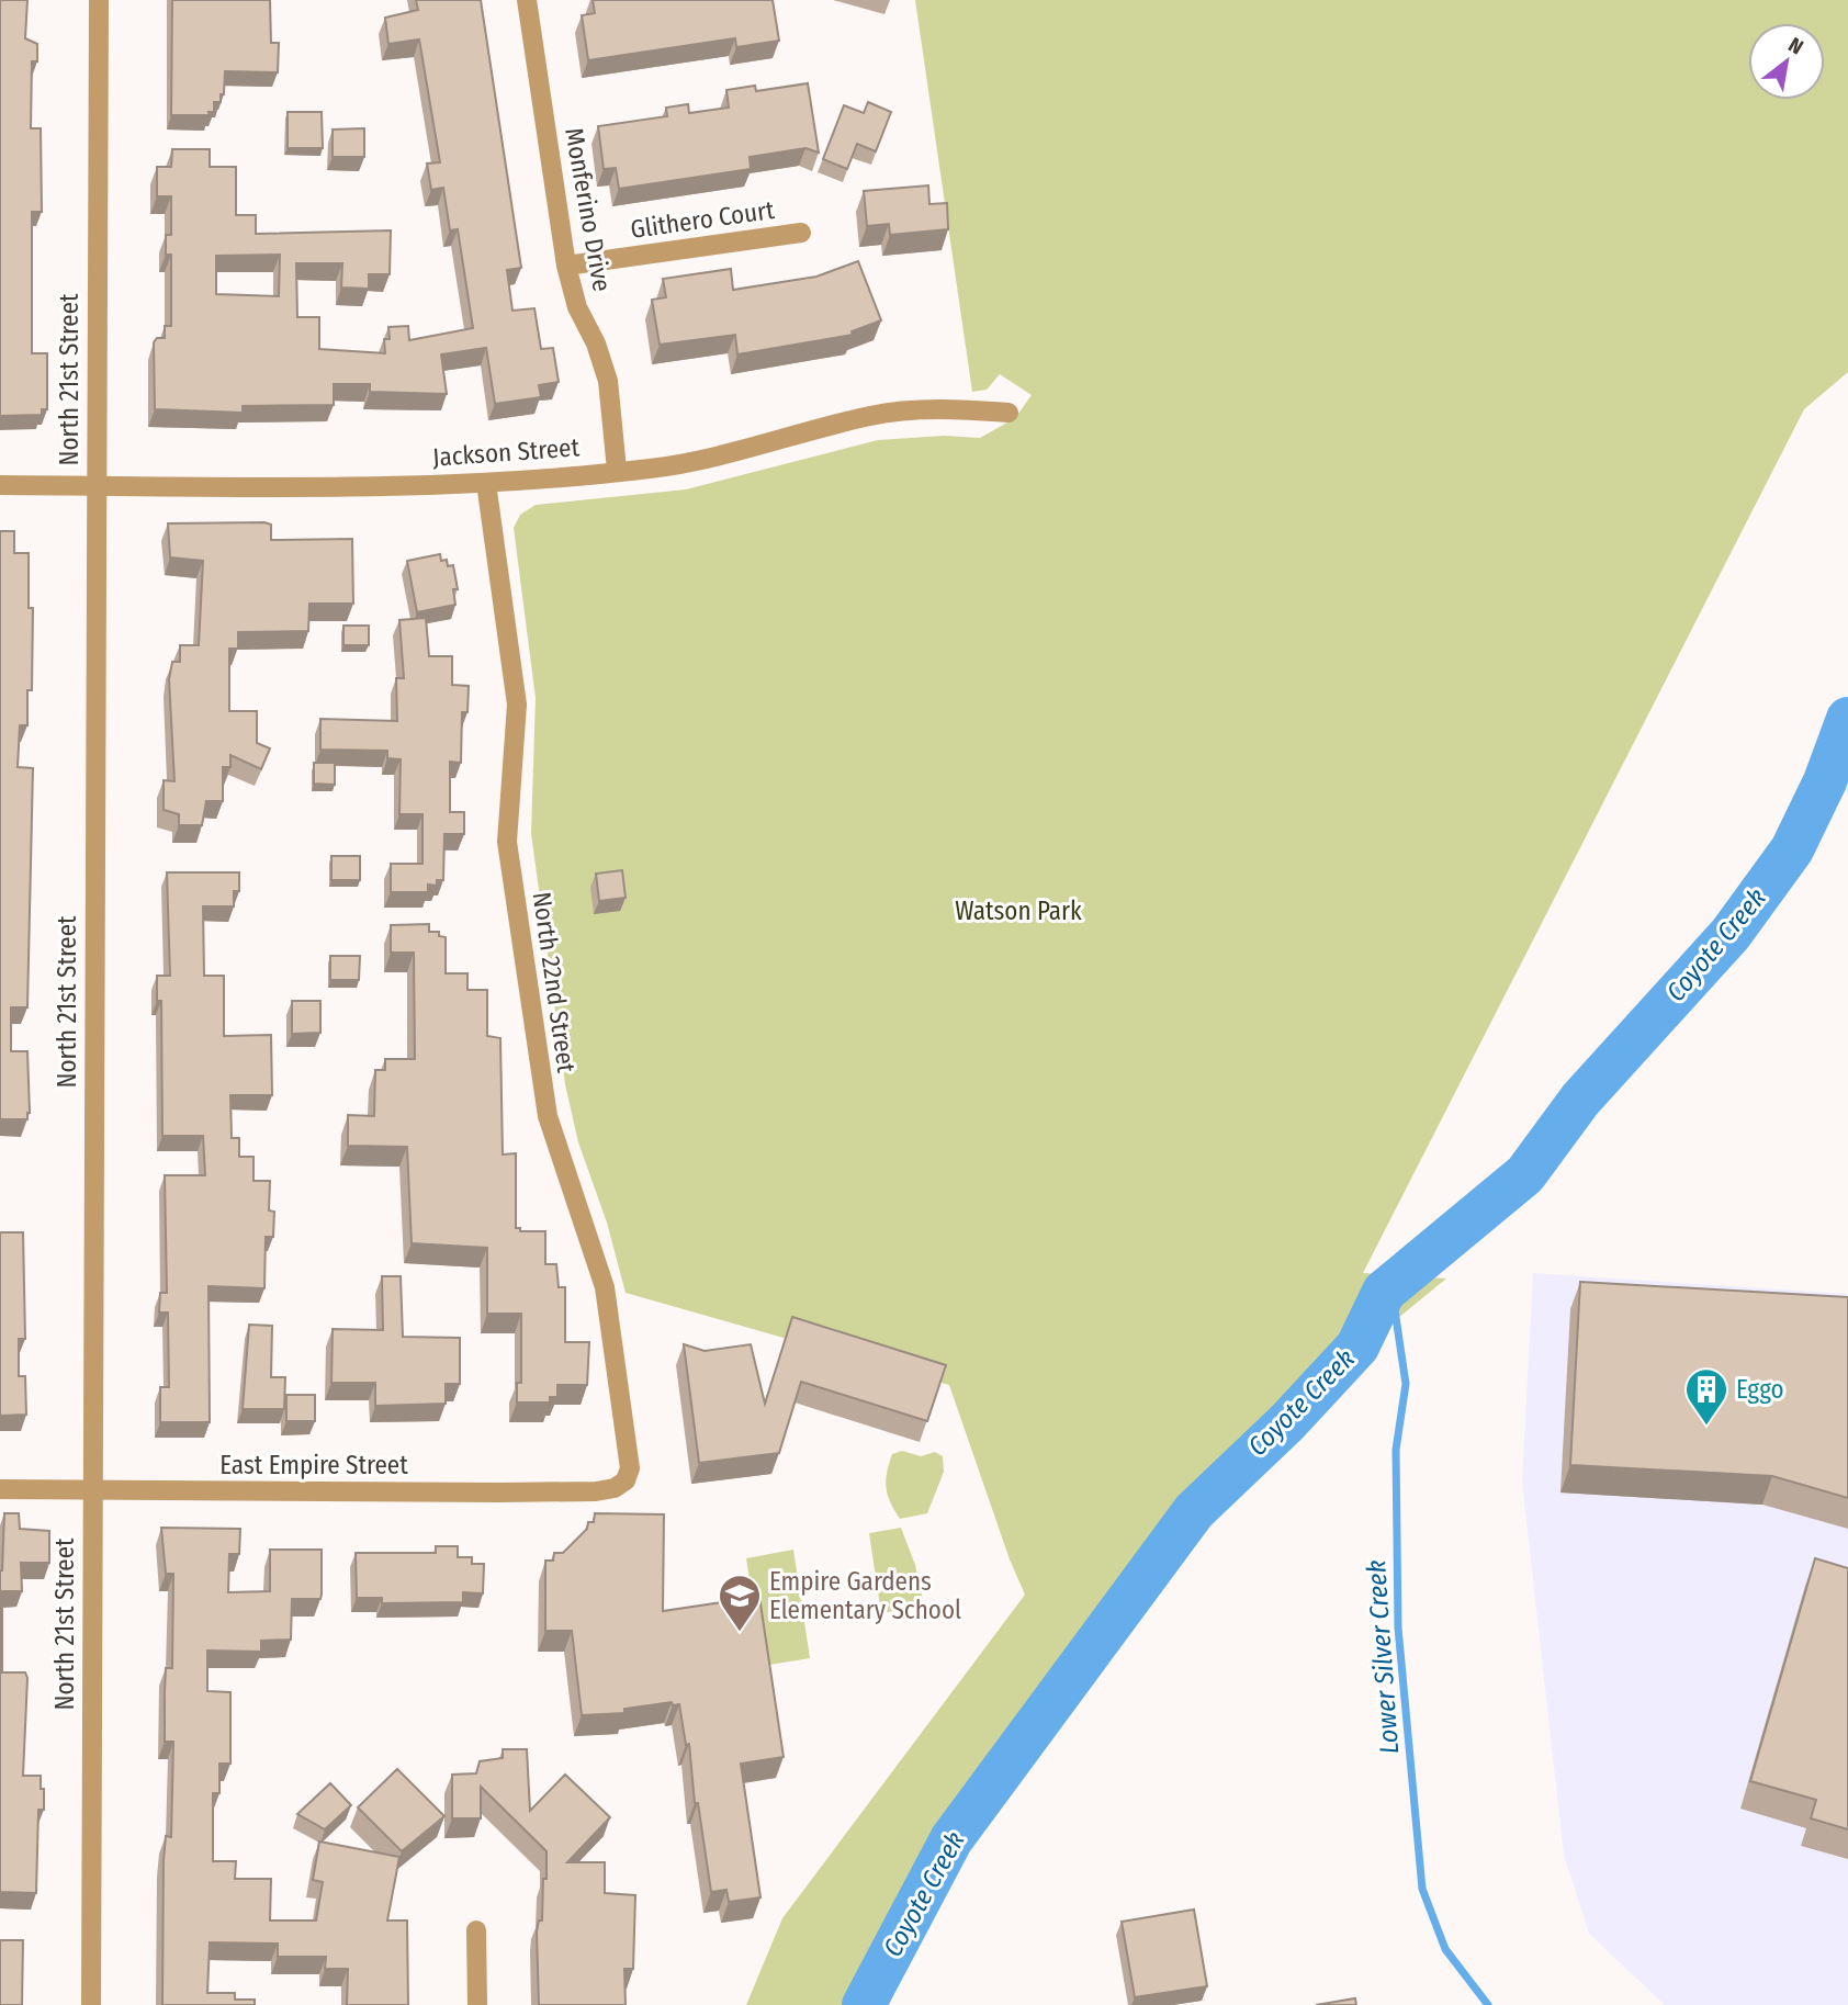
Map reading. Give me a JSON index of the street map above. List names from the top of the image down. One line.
{"streets":{"street":["Monferino Drive","Glithero Court","North 21st Street","Jackson Street","North 22nd Street","East Empire Street"]},"crossings":[["Monferino Drive","Glithero Court"],["Monferino Drive","Jackson Street"],["North 21st Street","Jackson Street"],["North 21st Street","East Empire Street"],["Jackson Street","North 22nd Street"],["North 22nd Street","East Empire Street"]],"water":["Coyote Creek","Lower Silver Creek"],"parks":["Watson Park"],"places":{"building":["Eggo"],"school or university":["Empire Gardens Elementary School"]},"north":"top right"}
